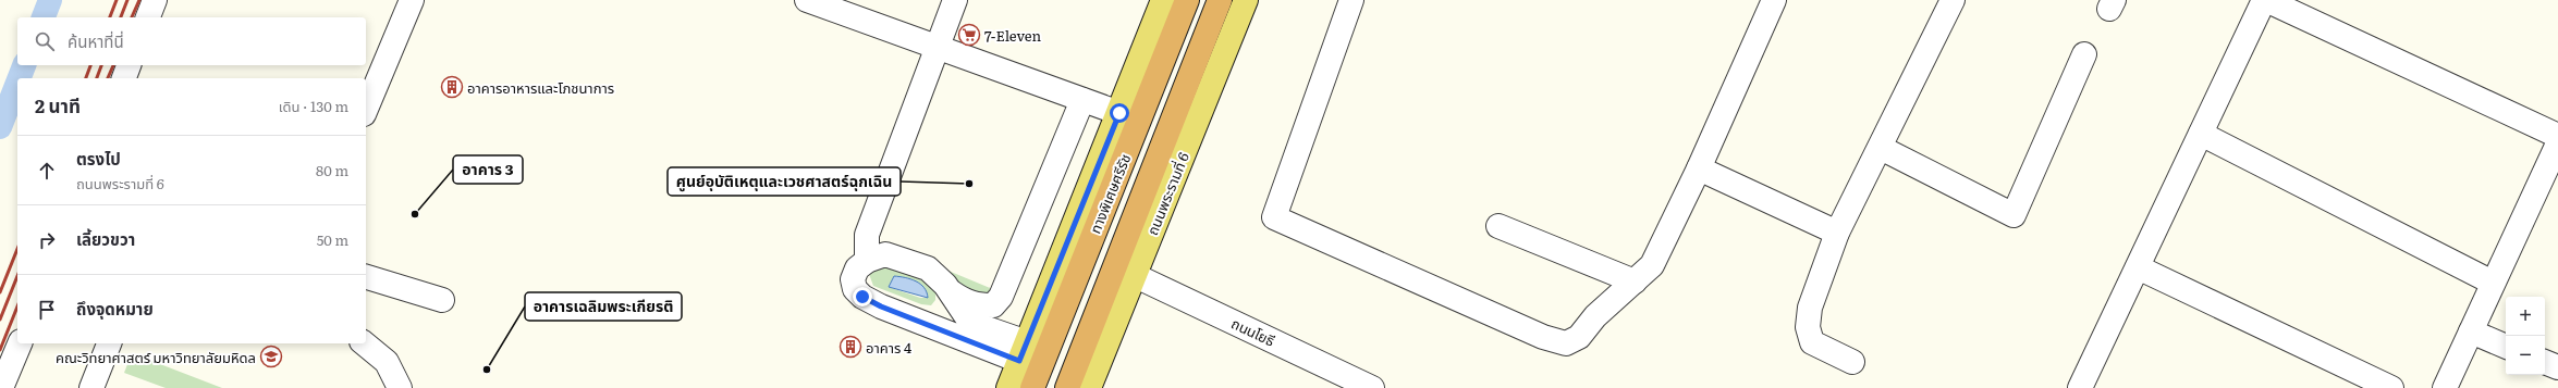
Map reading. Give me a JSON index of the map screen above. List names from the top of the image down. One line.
{"streets":{"highway":["ทางพิเศษศรีรัช"],"main road":["ถนนพระรามที่ 6"],"street":["ถนนโยธี"]},"crossings":[["ถนนพระรามที่ 6","ถนนโยธี"]],"places":{"supermarket":["7-Eleven"],"building":["อาคารอาหารและโภชนาการ","อาคาร 4"],"other":["ศูนย์อุบัติเหตุและเวชศาสตร์ฉุกเฉิน","อาคาร 3","อาคารเฉลิมพระเกียรติ"],"school or university":["คณะวิทยาศาสตร์ มหาวิทยาลัยมหิดล"]},"page":{"search":"ค้นหาที่นี่","heading":["2 นาที","เดิน · 130 m"],"list":[["ตรงไป","ถนนพระรามที่ 6","80 m"],["เลี้ยวขวา","50 m"],"ถึงจุดหมาย"],"map_buttons":["+","−"]}}
